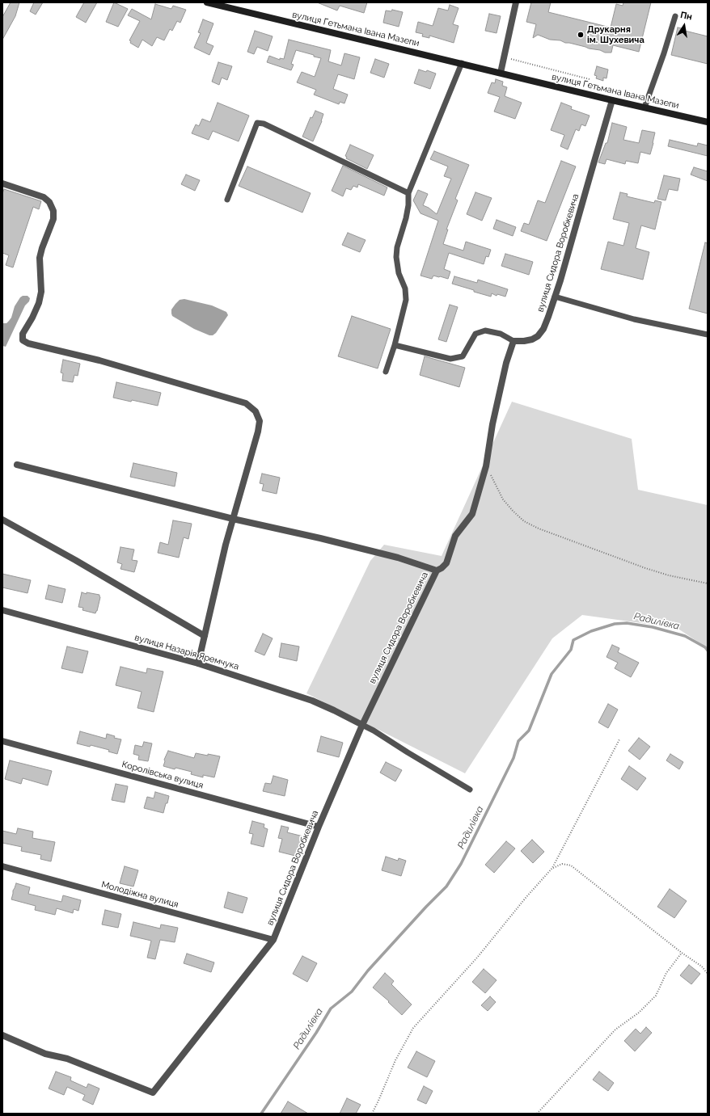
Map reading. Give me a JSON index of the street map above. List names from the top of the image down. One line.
{"streets":{"main road":["вулиця Гетьмана Івана Мазепи"],"street":["вулиця Сидора Воробкевича","вулиця Назарія Яремчука","Королівська вулиця","Молодіжна вулиця"]},"crossings":[["вулиця Гетьмана Івана Мазепи","вулиця Сидора Воробкевича"],["вулиця Сидора Воробкевича","вулиця Назарія Яремчука"],["вулиця Сидора Воробкевича","Королівська вулиця"],["вулиця Сидора Воробкевича","Молодіжна вулиця"]],"water":["Радилівка"],"places":["Друкарня ім. Шухевича"],"north":"top"}
